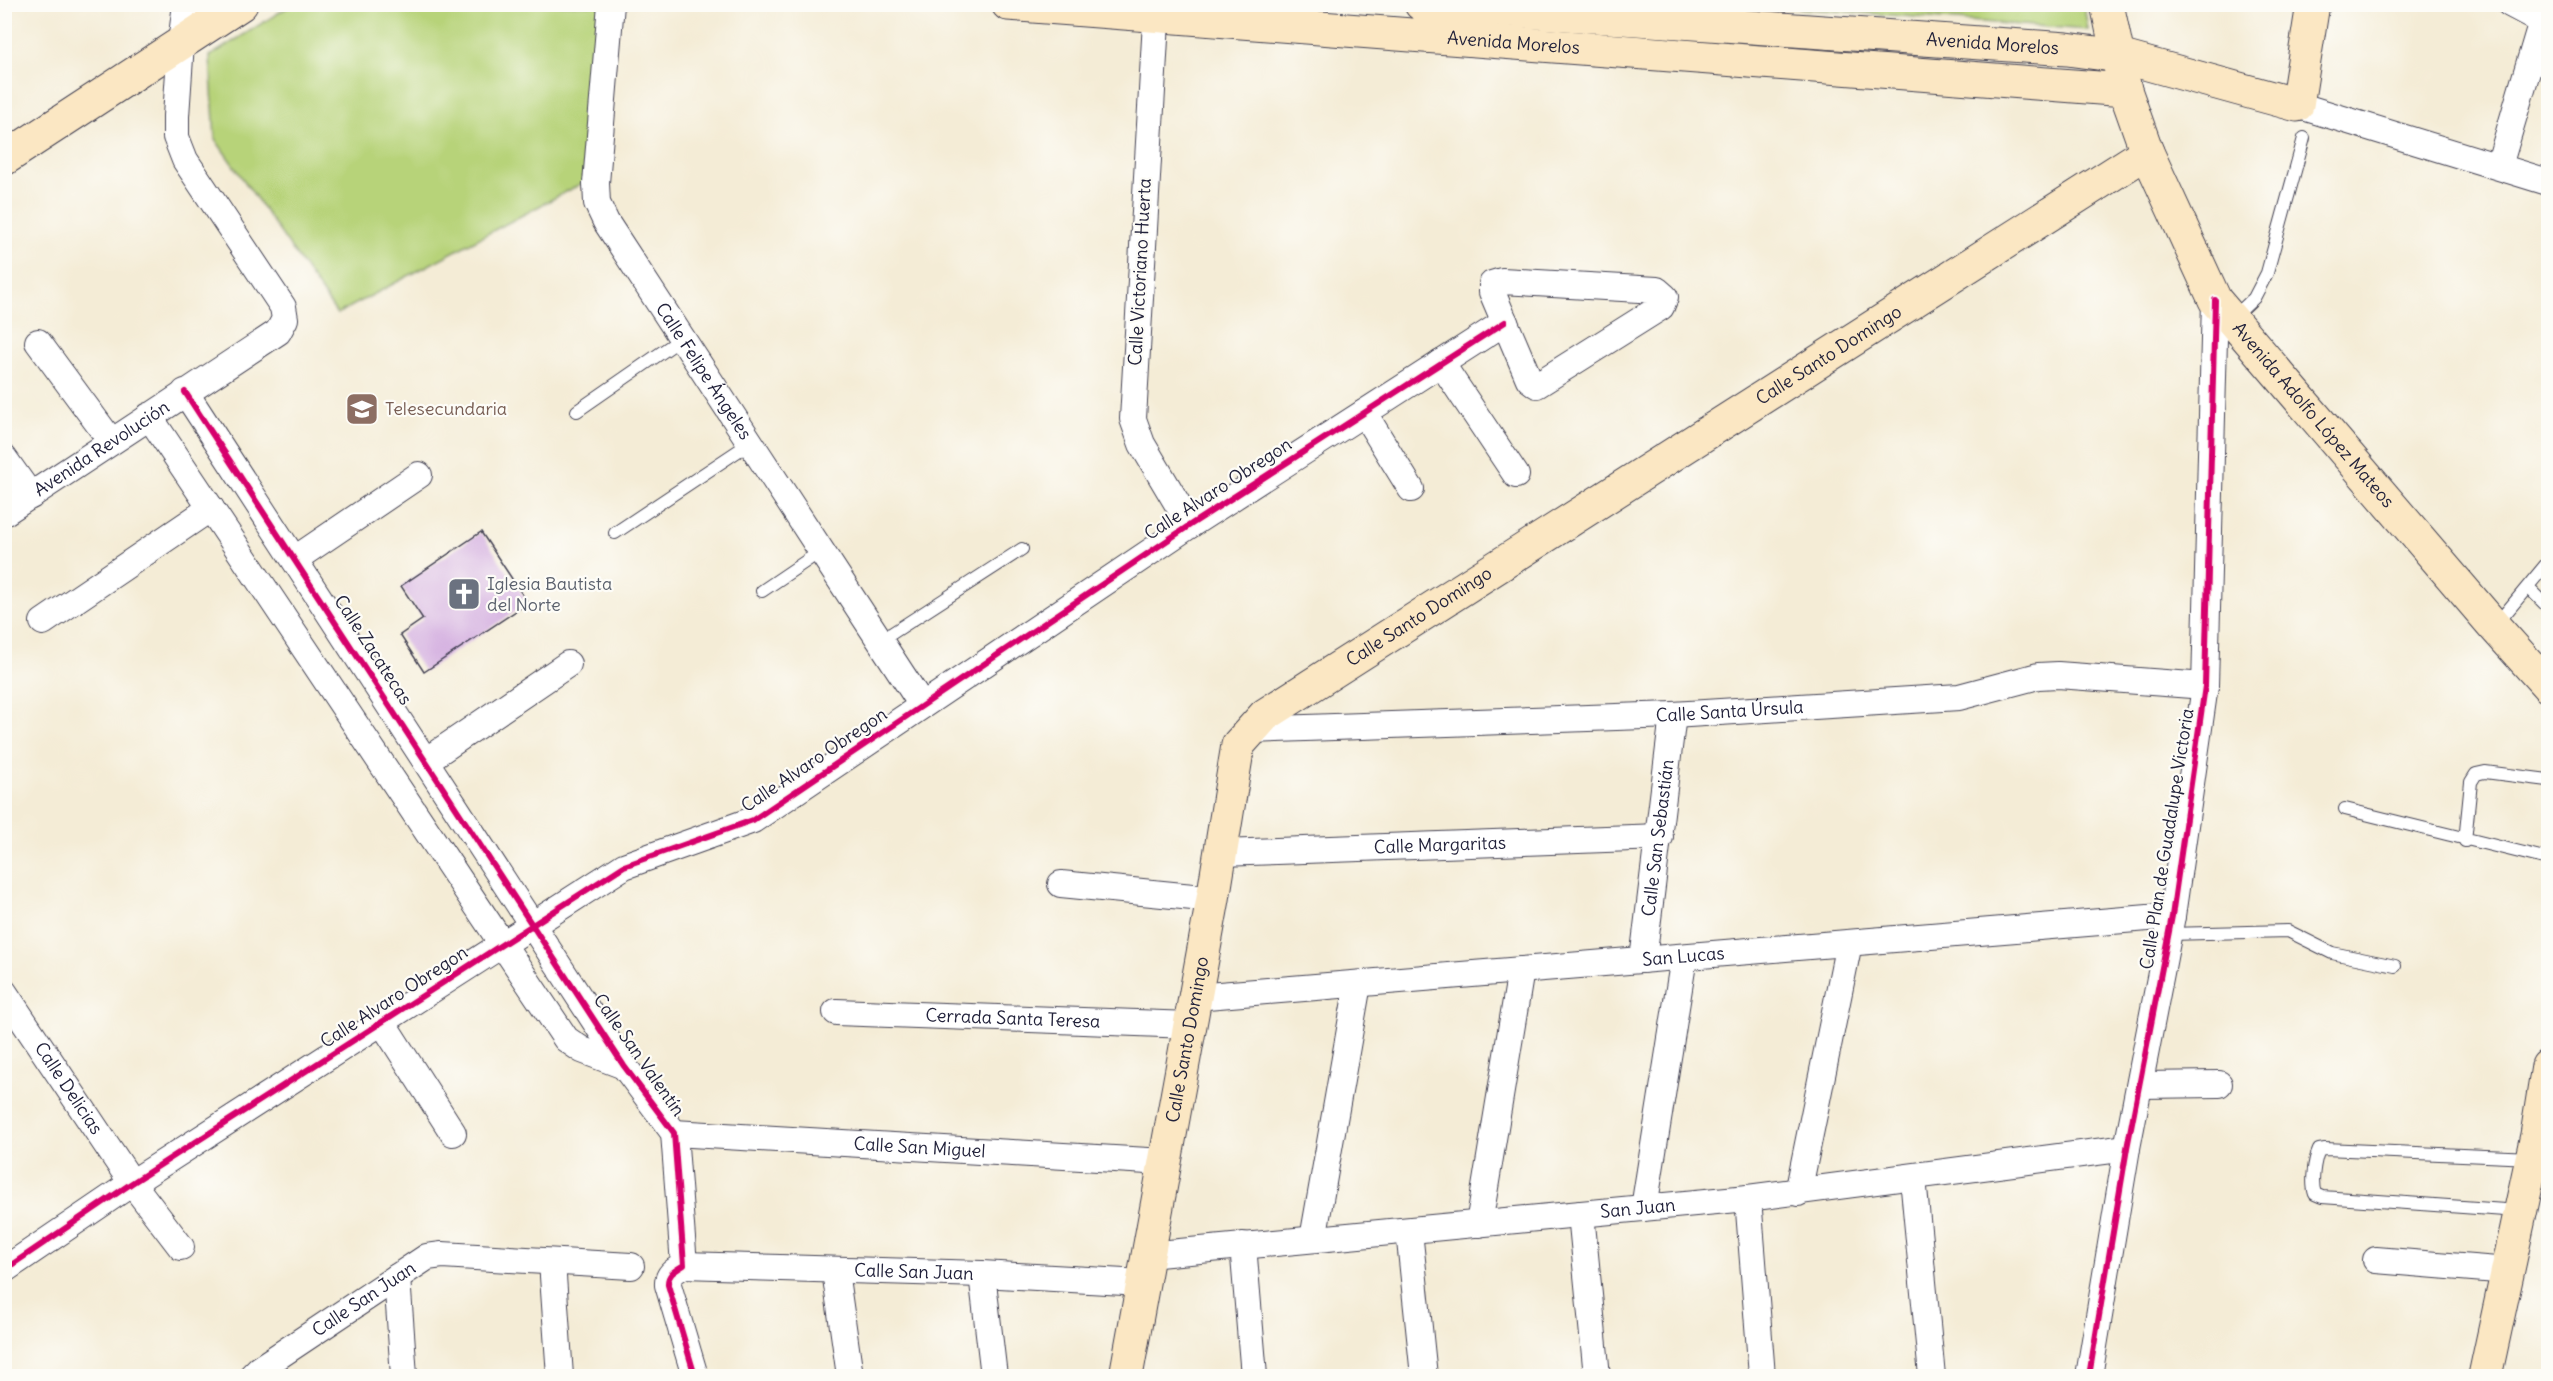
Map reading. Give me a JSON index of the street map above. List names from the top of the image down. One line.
{"streets":{"main road":["Avenida Morelos","Calle Santo Domingo","Avenida Adolfo López Mateos"],"street":["Calle Victoriano Huerta","Calle Felipe Ángeles","Avenida Revolución","Calle Alvaro Obregon","Calle Zacatecas","Calle Santa Úrsula","Calle San Sebastián","Calle Plan de Guadalupe Victoria","Calle Margaritas","San Lucas","Cerrada Santa Teresa","Calle San Valentín","Calle Delicias","Calle San Miguel","San Juan","Calle San Juan"]},"crossings":[["Avenida Morelos","Calle Victoriano Huerta"],["Avenida Morelos","Avenida Adolfo López Mateos"],["Calle Victoriano Huerta","Calle Alvaro Obregon"],["Calle Santo Domingo","Avenida Adolfo López Mateos"],["Calle Santo Domingo","Calle Santa Úrsula"],["Calle Santo Domingo","Calle Margaritas"],["Calle Santo Domingo","San Lucas"],["Calle Santo Domingo","Cerrada Santa Teresa"],["Calle Santo Domingo","Calle San Miguel"],["Calle Santo Domingo","San Juan"],["Calle Santo Domingo","Calle San Juan"],["Calle Felipe Ángeles","Calle Alvaro Obregon"],["Avenida Adolfo López Mateos","Calle Plan de Guadalupe Victoria"],["Avenida Revolución","Calle Zacatecas"],["Calle Alvaro Obregon","Calle Zacatecas"],["Calle Alvaro Obregon","Calle San Valentín"],["Calle Alvaro Obregon","Calle Delicias"],["Calle Zacatecas","Calle San Valentín"],["Calle Santa Úrsula","Calle San Sebastián"],["Calle Santa Úrsula","Calle Plan de Guadalupe Victoria"],["Calle San Sebastián","Calle Margaritas"],["Calle San Sebastián","San Lucas"],["Calle Plan de Guadalupe Victoria","San Lucas"],["Calle Plan de Guadalupe Victoria","San Juan"],["San Lucas","Cerrada Santa Teresa"],["Calle San Valentín","Calle San Miguel"],["Calle San Valentín","Calle San Juan"],["San Juan","Calle San Juan"]],"places":{"school or university":["Telesecundaria"],"church":["Iglesia Bautista del Norte"]}}
